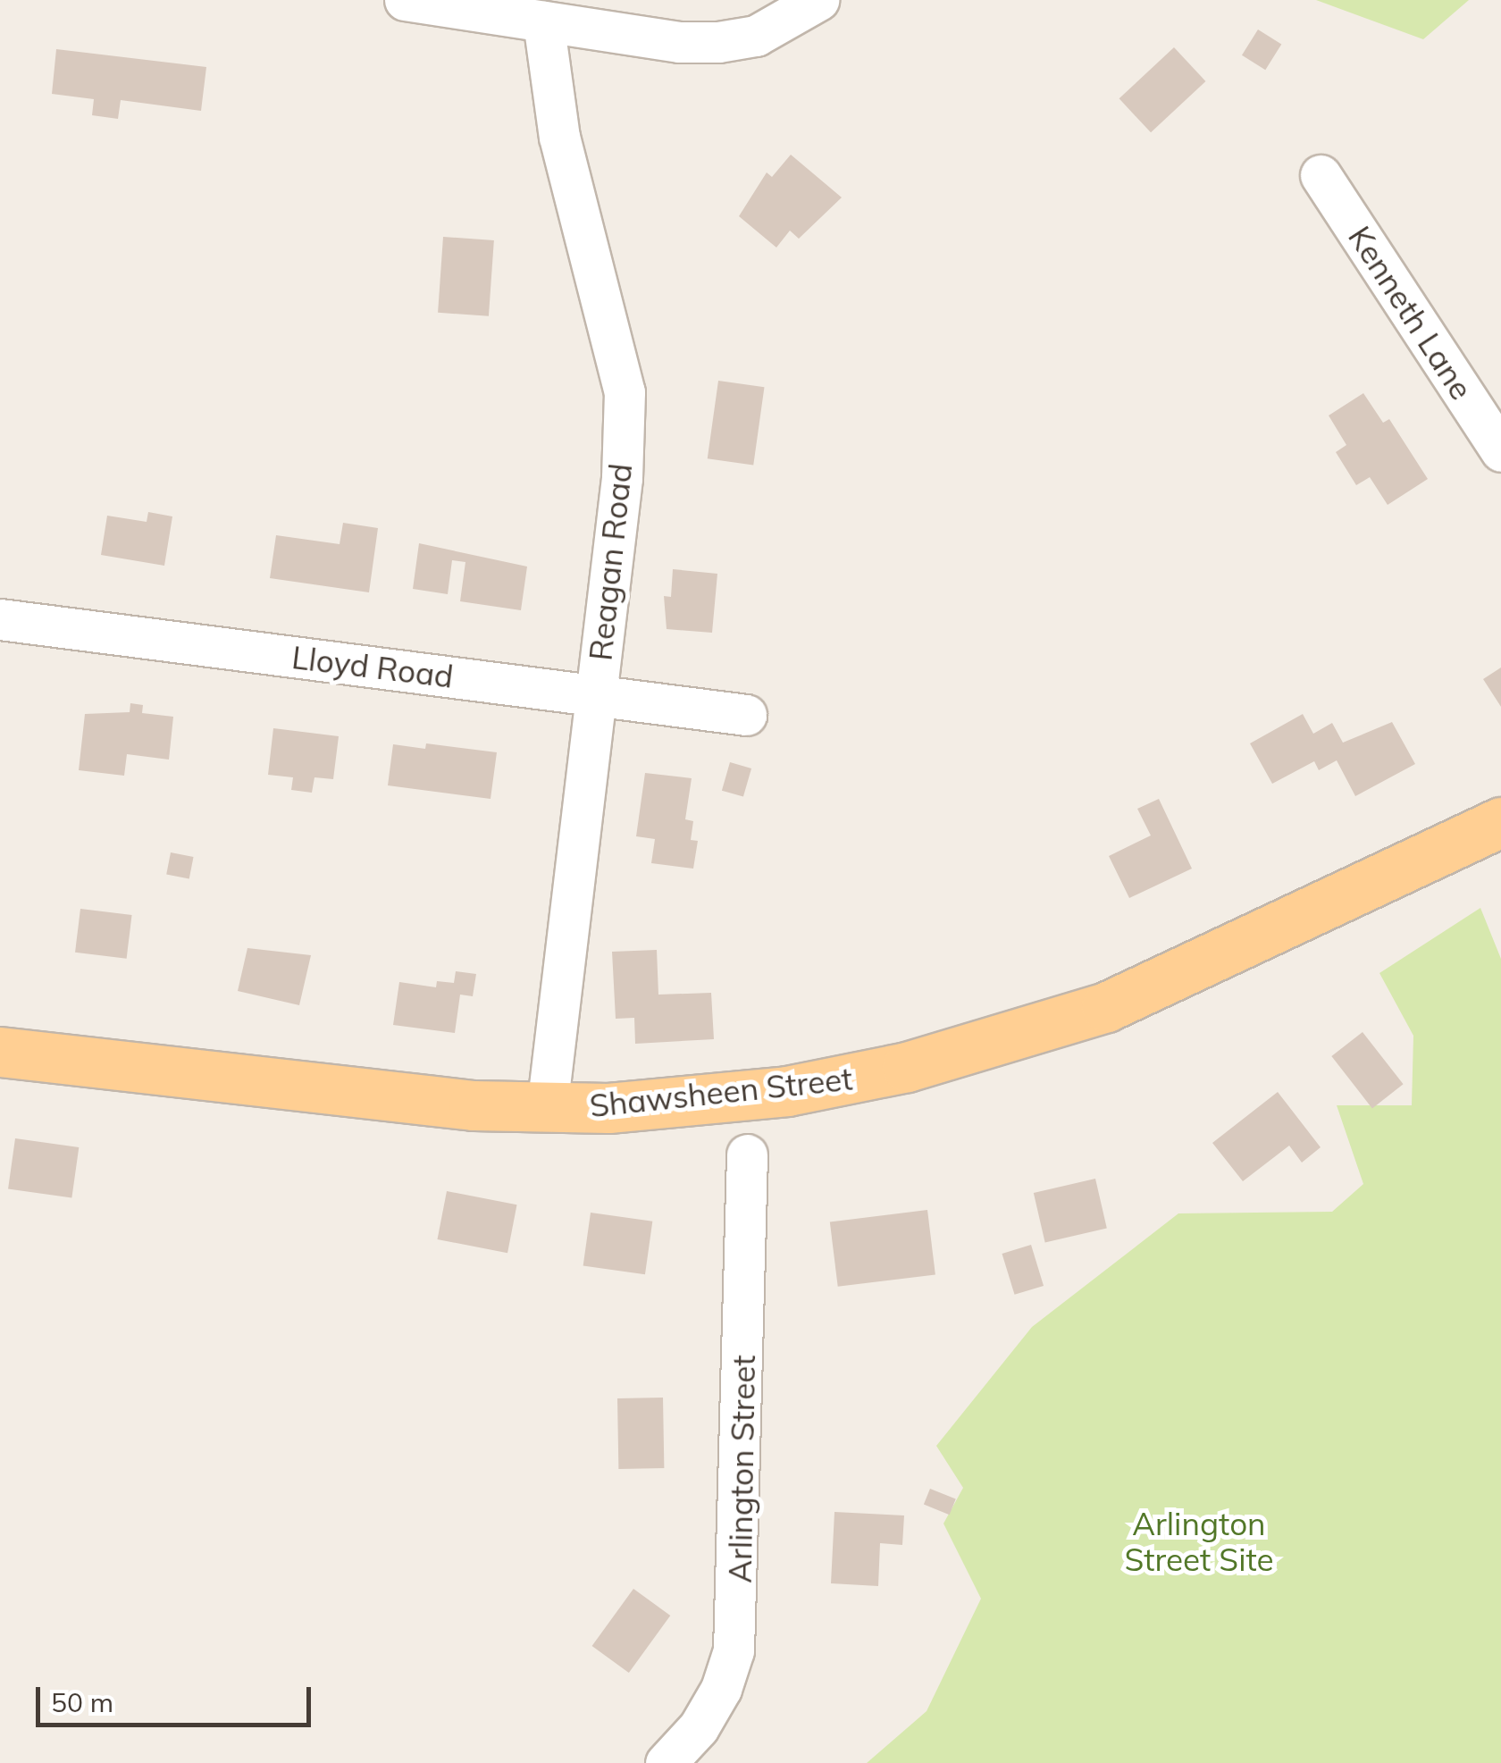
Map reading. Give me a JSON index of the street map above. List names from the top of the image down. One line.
{"streets":{"main road":["Shawsheen Street"],"street":["Kenneth Lane","Reagan Road","Lloyd Road","Arlington Street"]},"crossings":[["Reagan Road","Lloyd Road"],["Reagan Road","Shawsheen Street"]],"parks":["Arlington Street Site"],"scale_bar":"50 m"}
